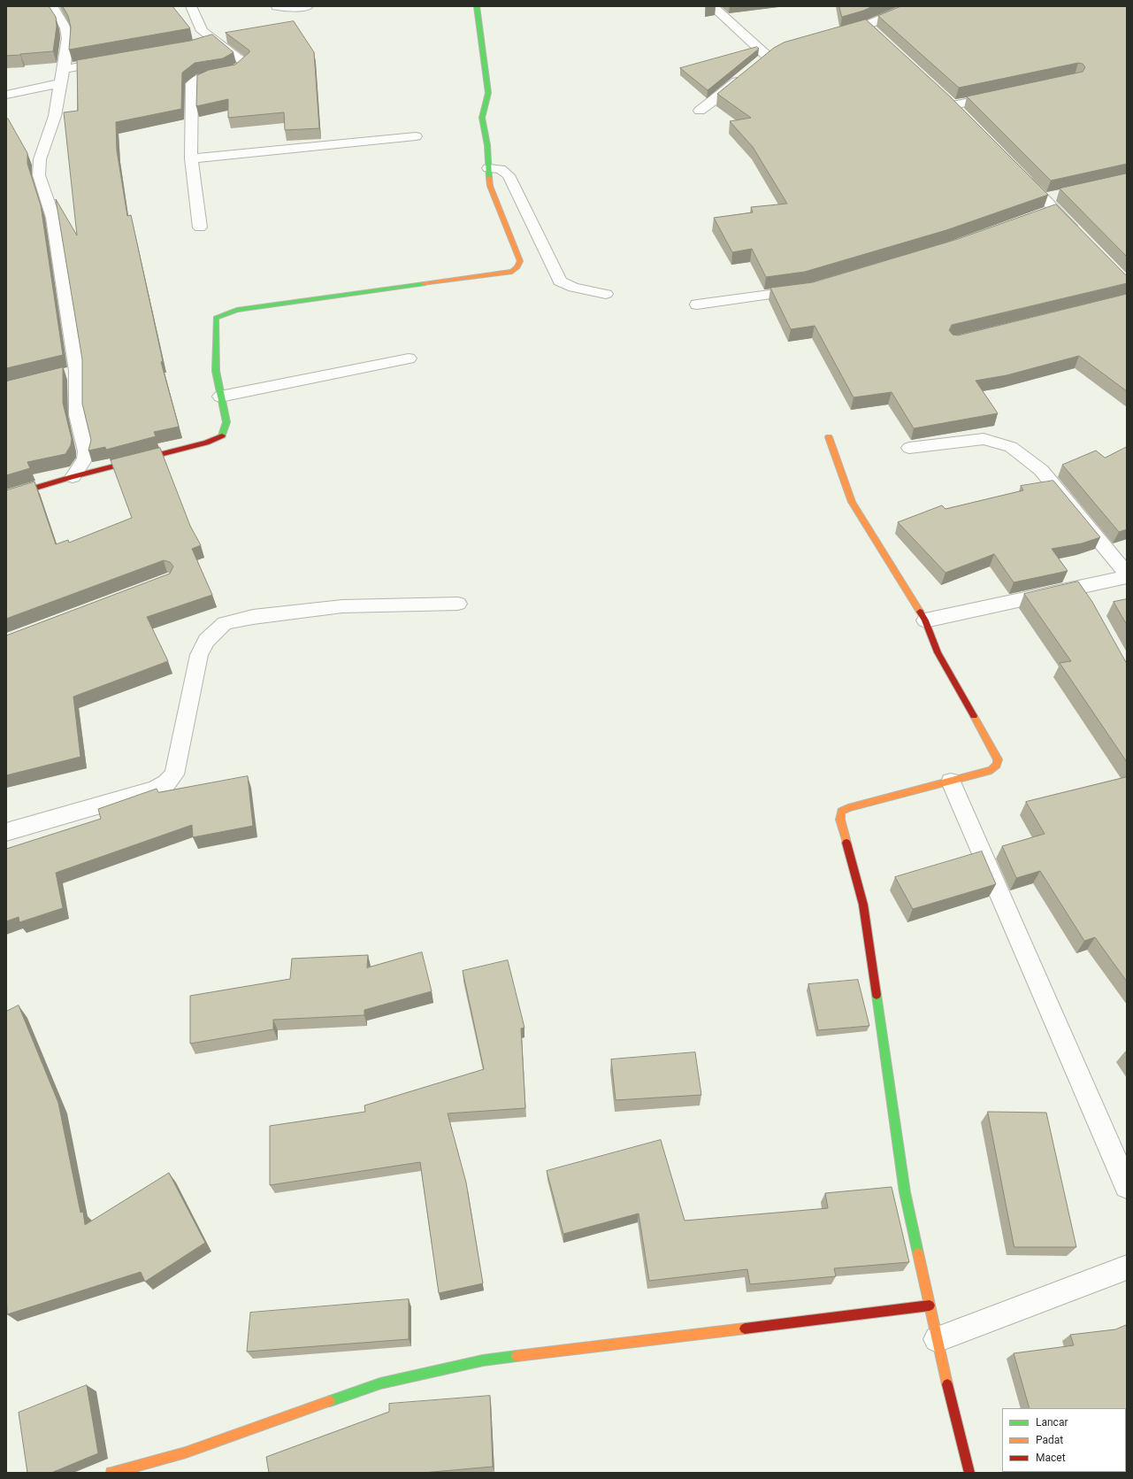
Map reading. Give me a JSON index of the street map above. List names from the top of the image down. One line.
{"legend":["Lancar","Padat","Macet"]}
